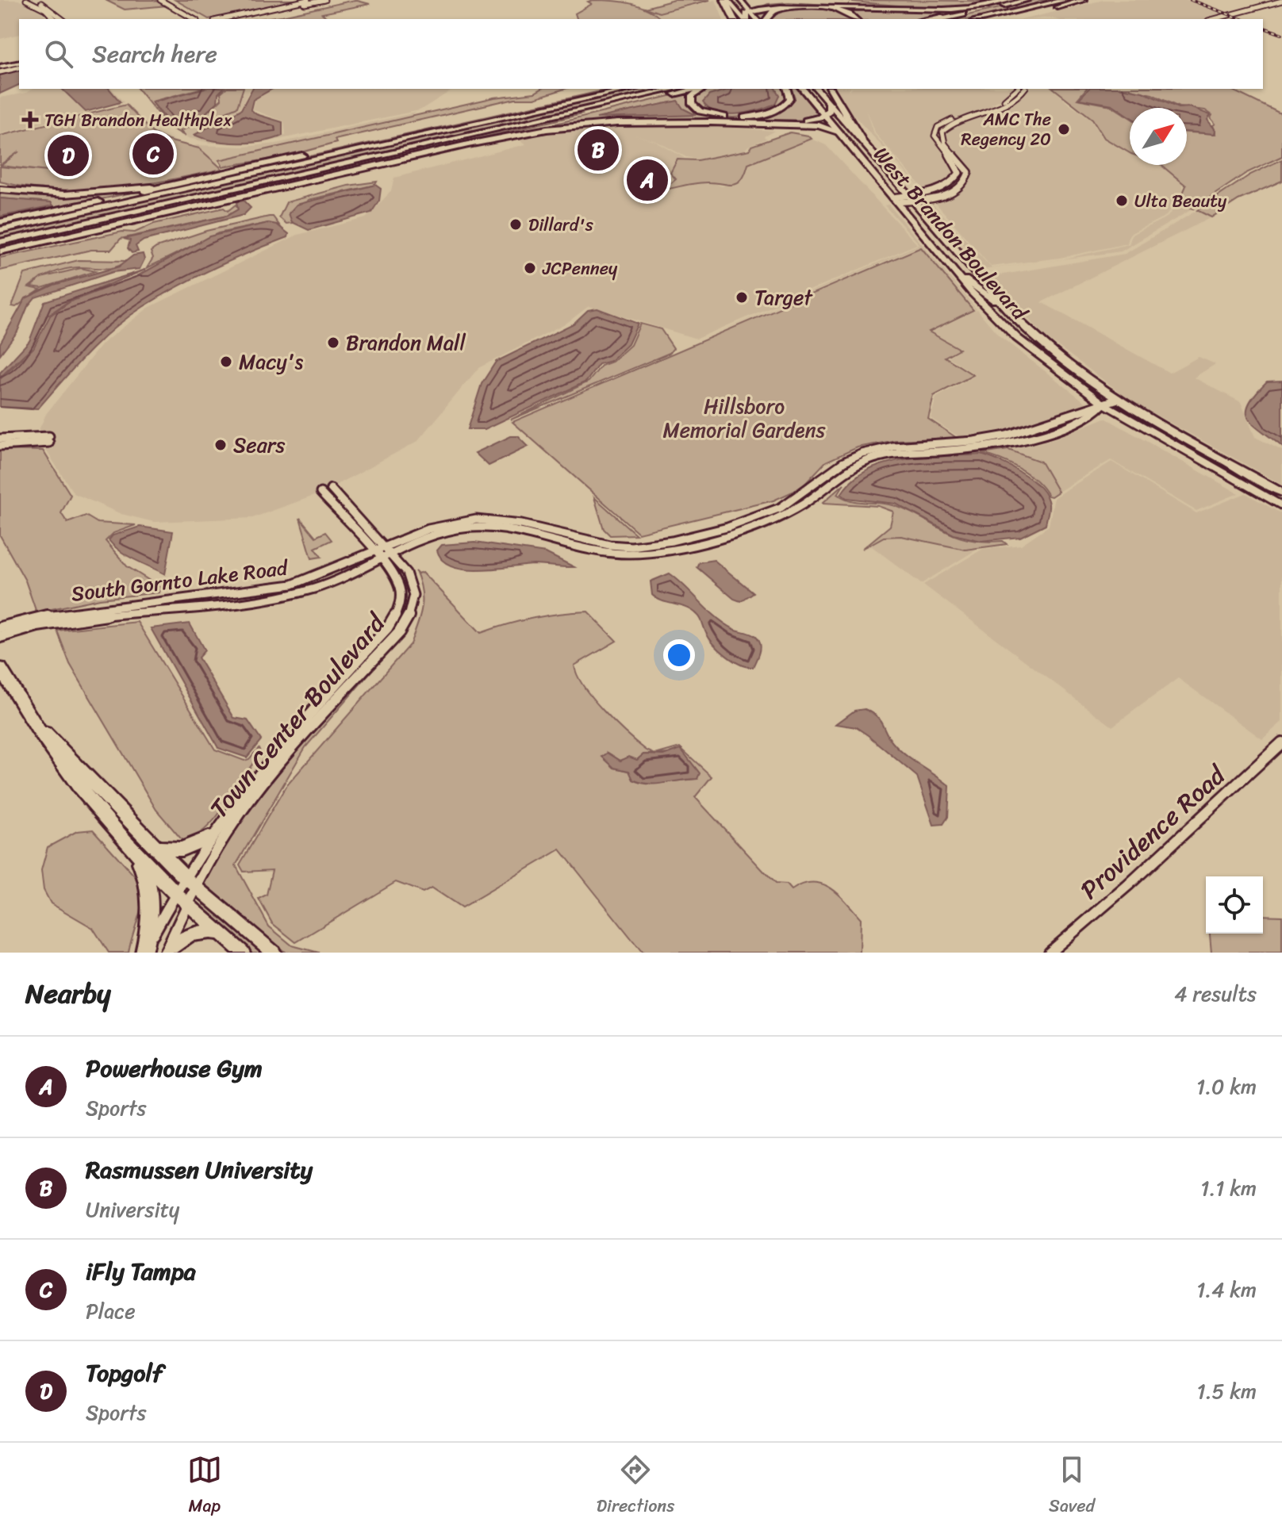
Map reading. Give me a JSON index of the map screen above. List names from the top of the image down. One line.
{"streets":{"main road":["West Brandon Boulevard"],"street":["South Gornto Lake Road","Town Center Boulevard","Providence Road"]},"crossings":[["West Brandon Boulevard","South Gornto Lake Road"],["South Gornto Lake Road","Town Center Boulevard"]],"parks":["Hillsboro Memorial Gardens"],"places":{"health":["TGH Brandon Healthplex"],"other":["AMC The Regency 20","Ulta Beauty","Dillard's","JCPenney","Target","Brandon Mall","Macy's","Sears"]},"north":"top right","page":{"search":"Search here","pins":["B","C","D","A"],"heading":["Nearby","4 results"],"list":[{"mark":"A","name":"Powerhouse Gym","note":"Sports","value":"1.0 km"},{"mark":"B","name":"Rasmussen University","note":"University","value":"1.1 km"},{"mark":"C","name":"iFly Tampa","note":"Place","value":"1.4 km"},{"mark":"D","name":"Topgolf","note":"Sports","value":"1.5 km"}],"nav":["Map","Directions","Saved"]}}
